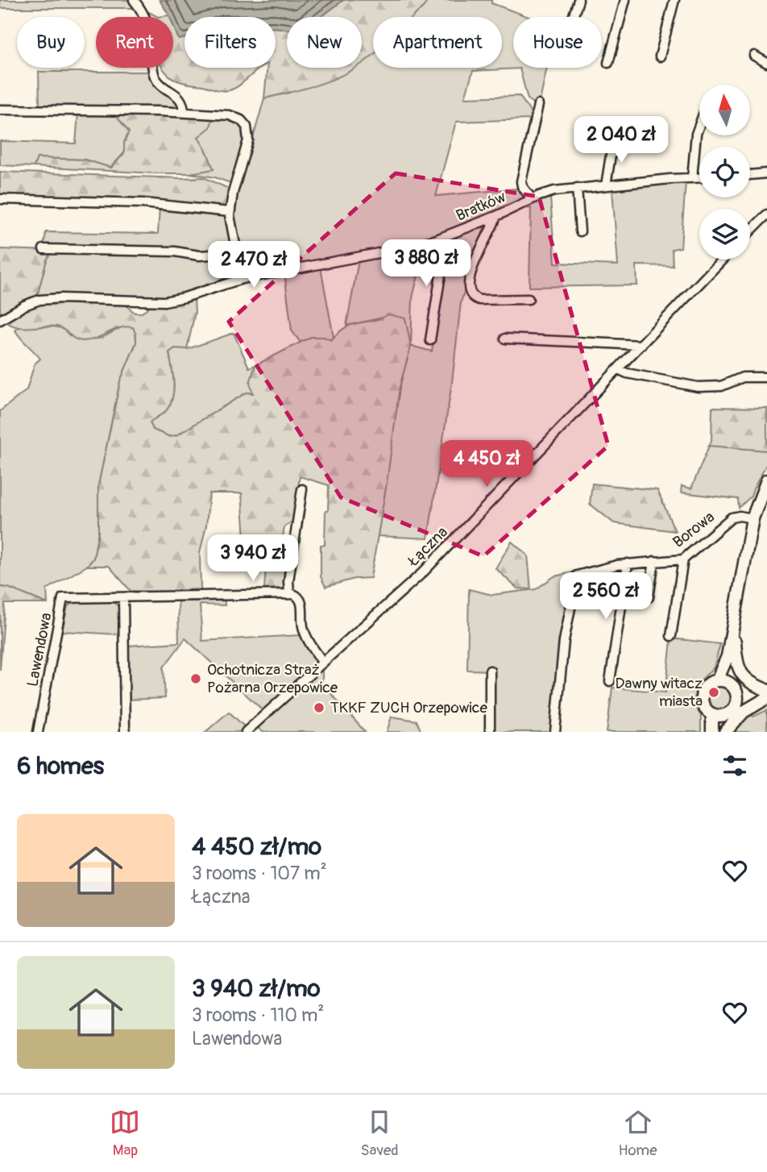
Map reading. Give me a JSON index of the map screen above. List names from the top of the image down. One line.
{"streets":{"street":["Bratków","Borowa","Łączna","Lawendowa"]},"places":["Ochotnicza Straż Pożarna Orzepowice","Dawny witacz miasta","TKKF ZUCH Orzepowice"],"north":"top","page":{"chip":["Buy","Rent","Filters","New","Apartment","House"],"price":["2 040 zł","3 880 zł","2 470 zł","4 450 zł","3 940 zł","2 560 zł"],"heading":"6 homes","list":[{"name":"4 450 zł/mo","note":"3 rooms · 107 m² · Łączna"},{"name":"3 940 zł/mo","note":"3 rooms · 110 m² · Lawendowa"}],"tabs":["Map","Saved","Home"]}}
